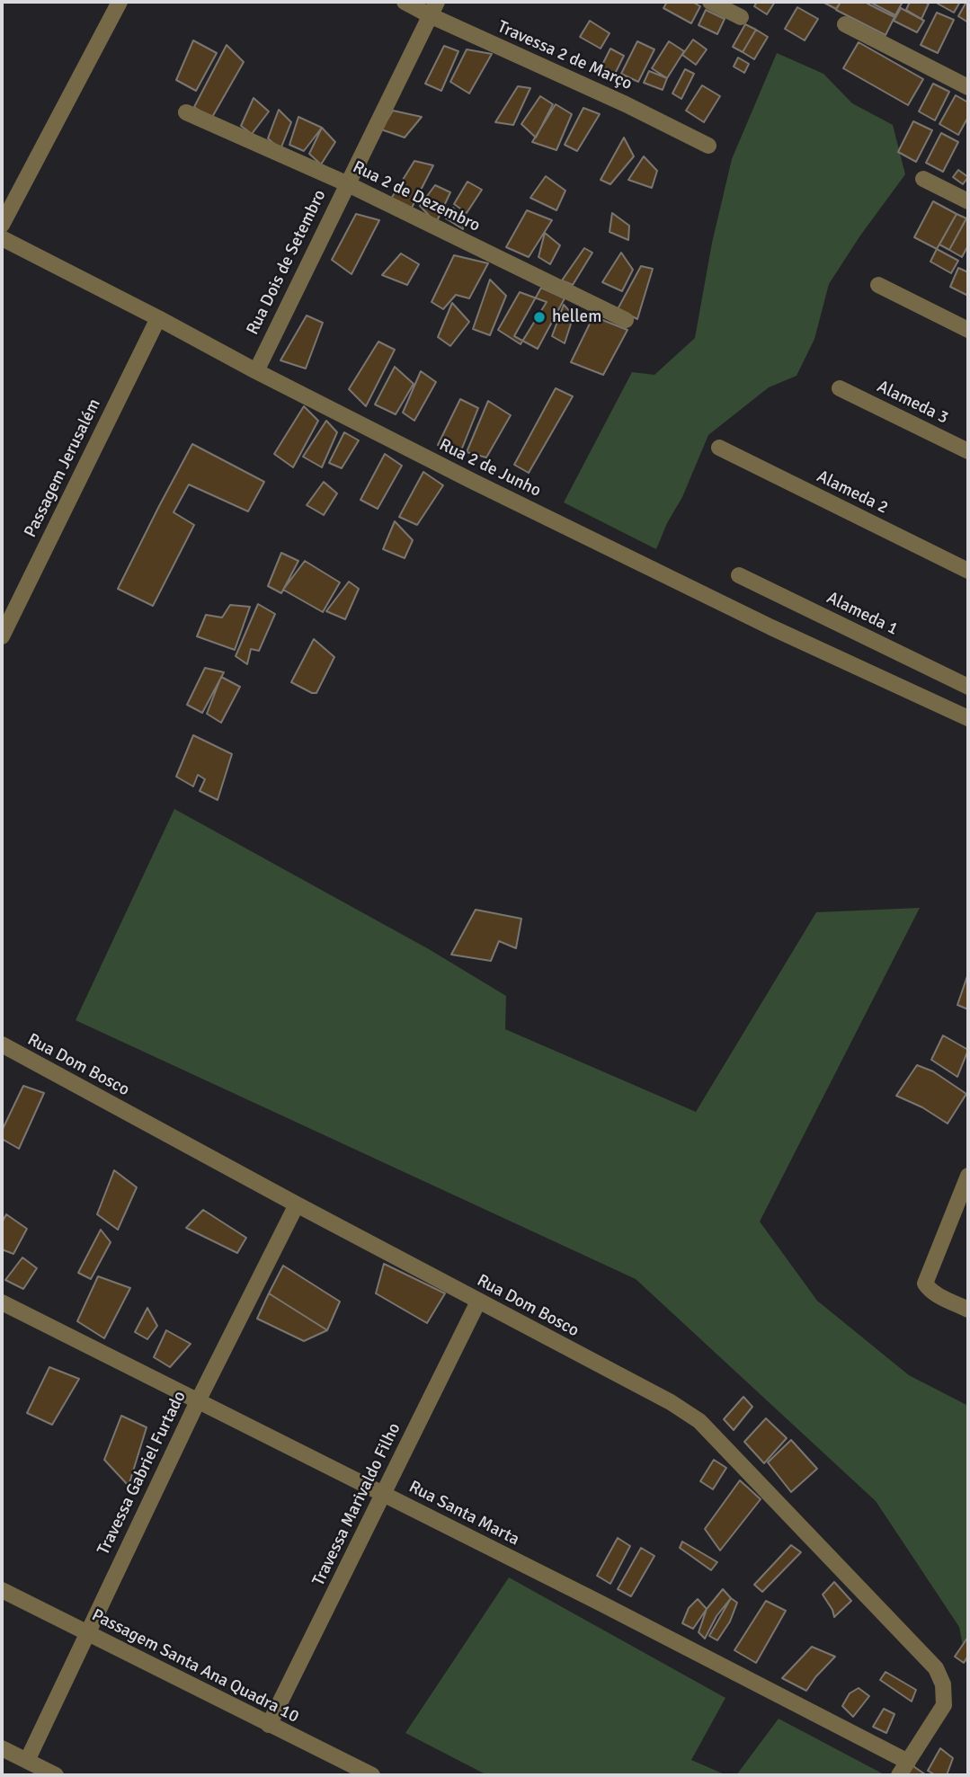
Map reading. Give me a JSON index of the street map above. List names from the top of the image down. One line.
{"streets":{"street":["Travessa 2 de Março","Rua 2 de Dezembro","Rua Dois de Setembro","Alameda 3","Passagem Jerusalém","Rua 2 de Junho","Alameda 2","Alameda 1","Rua Dom Bosco","Travessa Gabriel Furtado","Travessa Marivaldo Filho","Rua Santa Marta","Passagem Santa Ana Quadra 10"]},"crossings":[["Travessa 2 de Março","Rua Dois de Setembro"],["Rua 2 de Dezembro","Rua Dois de Setembro"],["Rua Dois de Setembro","Rua 2 de Junho"],["Passagem Jerusalém","Rua 2 de Junho"],["Rua Dom Bosco","Travessa Gabriel Furtado"],["Rua Dom Bosco","Travessa Marivaldo Filho"],["Rua Dom Bosco","Rua Santa Marta"],["Travessa Gabriel Furtado","Rua Santa Marta"],["Travessa Gabriel Furtado","Passagem Santa Ana Quadra 10"],["Travessa Marivaldo Filho","Rua Santa Marta"],["Travessa Marivaldo Filho","Passagem Santa Ana Quadra 10"]],"places":["hellem"]}
